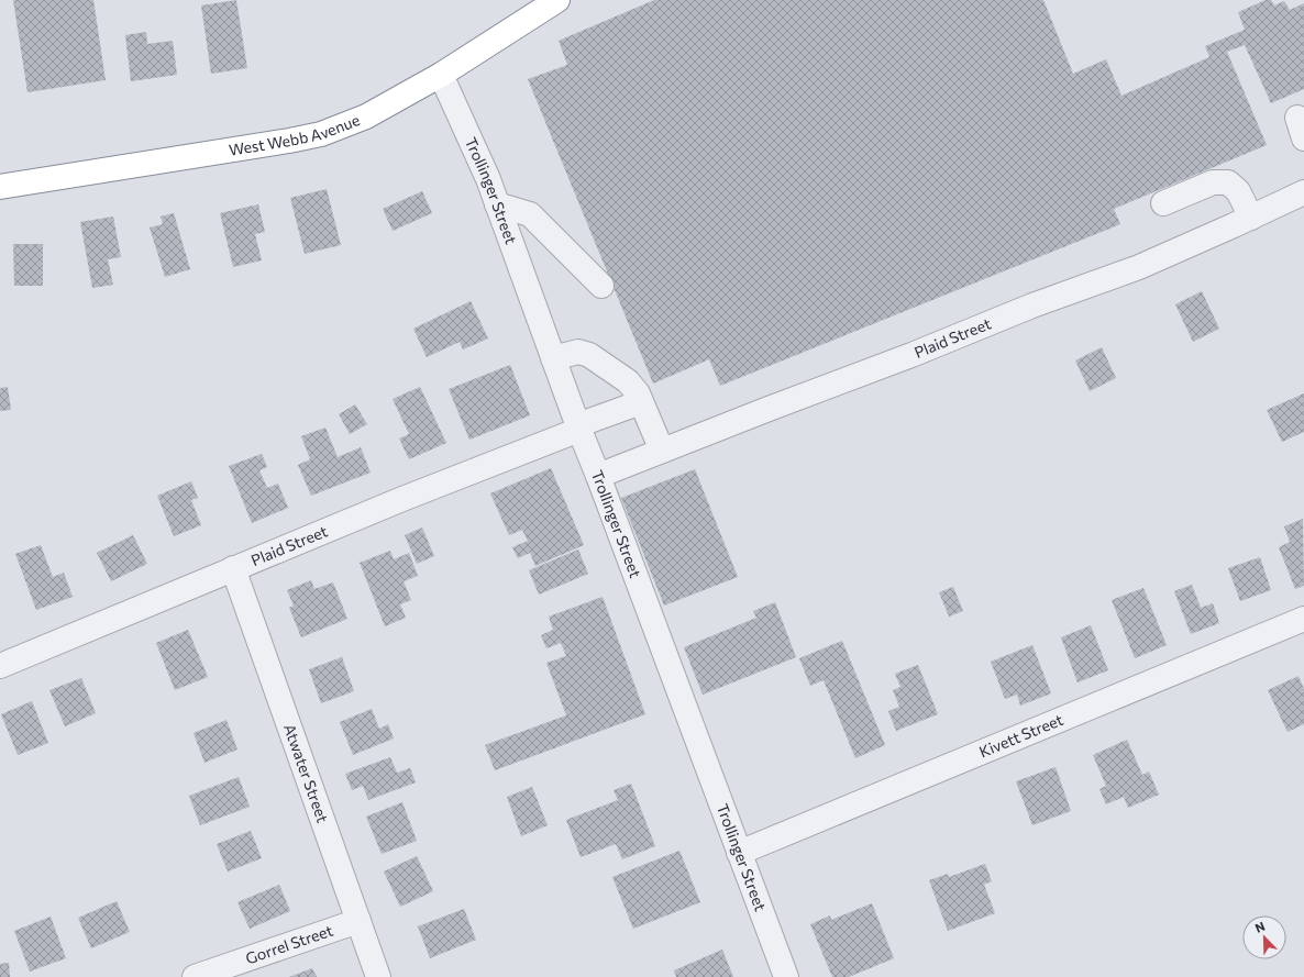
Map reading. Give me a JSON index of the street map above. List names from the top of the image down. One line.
{"streets":{"highway":["West Webb Avenue"],"street":["Trollinger Street","Plaid Street","Kivett Street","Atwater Street","Gorrel Street"]},"crossings":[["West Webb Avenue","Trollinger Street"],["Trollinger Street","Plaid Street"],["Trollinger Street","Kivett Street"],["Plaid Street","Atwater Street"],["Atwater Street","Gorrel Street"]],"north":"top left"}
